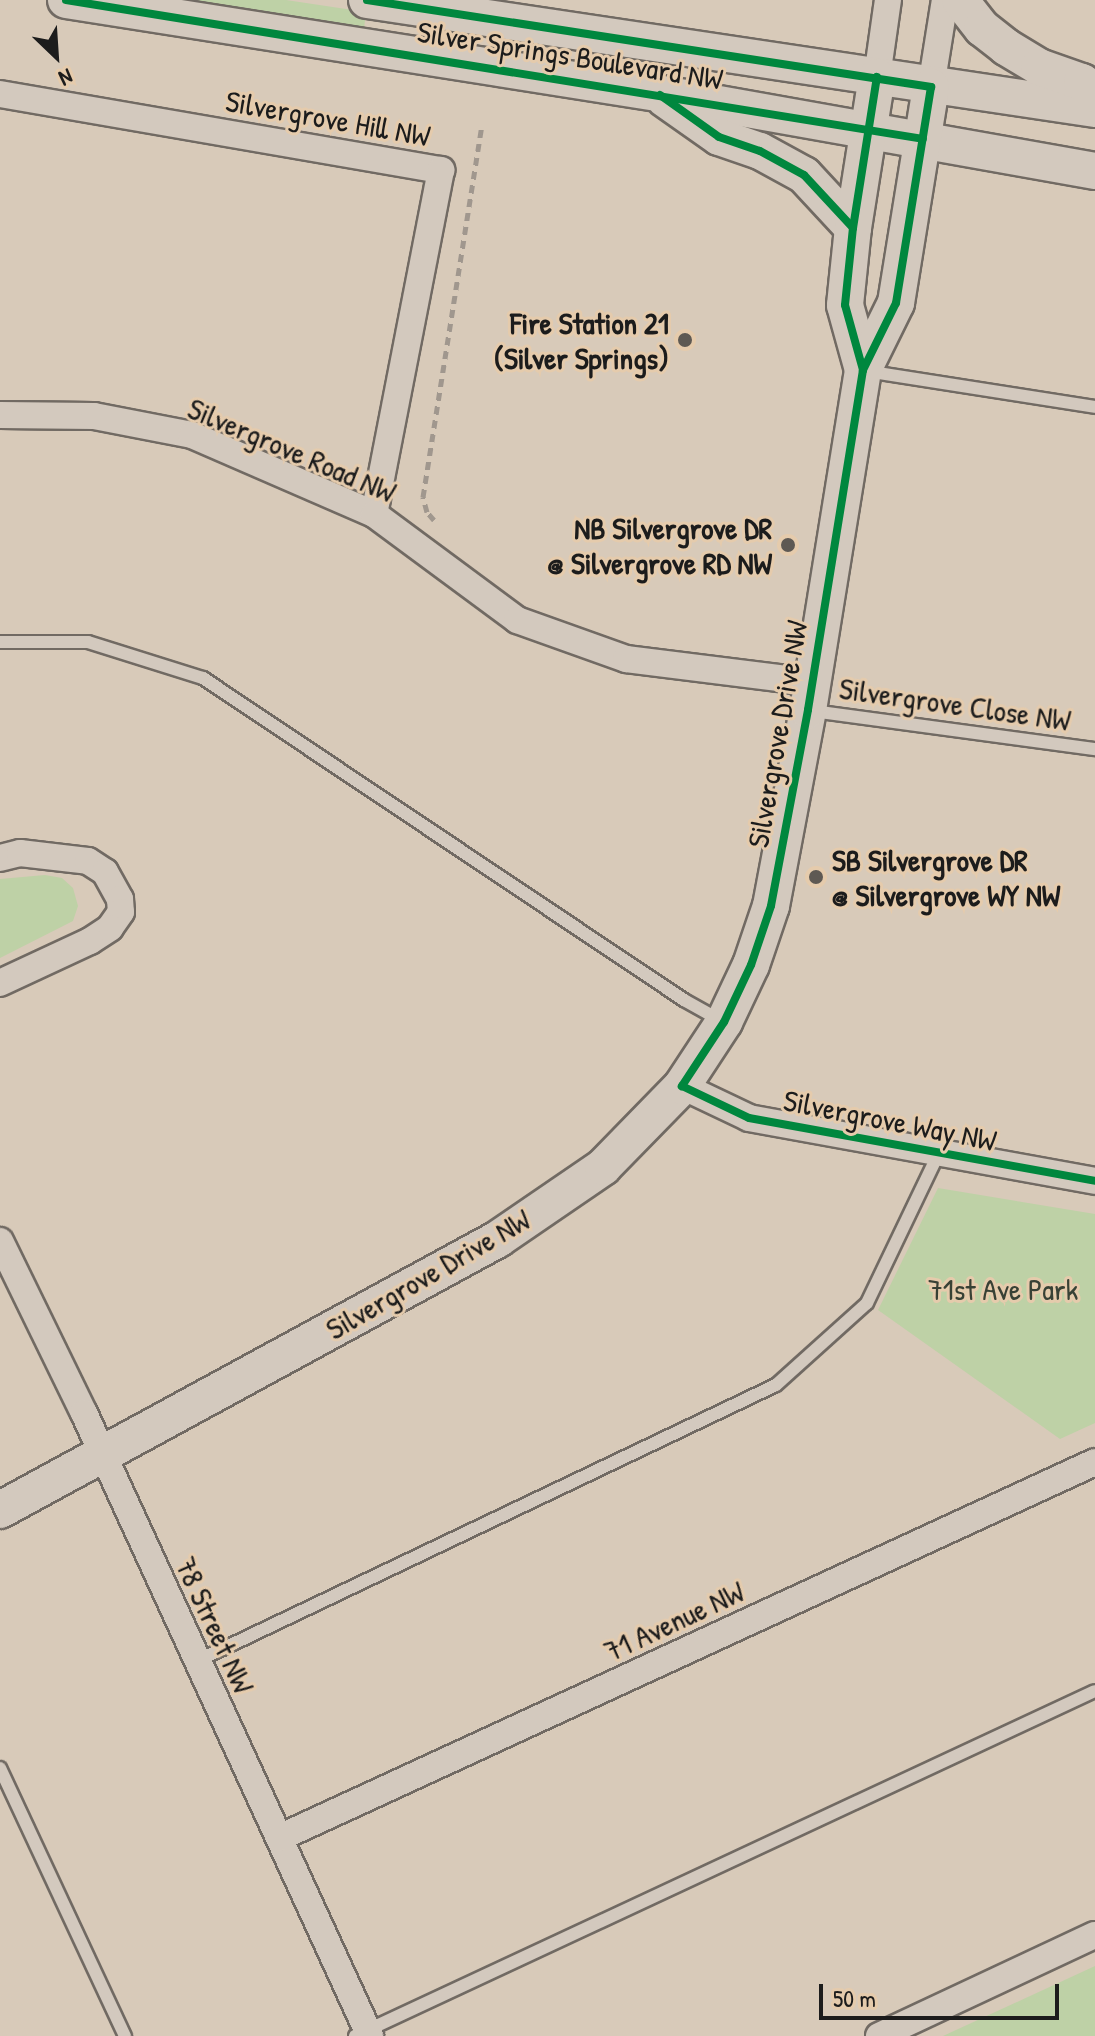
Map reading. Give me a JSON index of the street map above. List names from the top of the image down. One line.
{"streets":{"street":["Silver Springs Boulevard NW","Silvergrove Hill NW","Silvergrove Road NW","Silvergrove Drive NW","Silvergrove Way NW","71 Avenue NW","78 Street NW"],"lane":["Silvergrove Close NW"]},"crossings":[["Silver Springs Boulevard NW","Silvergrove Drive NW"],["Silvergrove Hill NW","Silvergrove Road NW"],["Silvergrove Road NW","Silvergrove Close NW"],["Silvergrove Road NW","Silvergrove Drive NW"],["Silvergrove Close NW","Silvergrove Drive NW"],["Silvergrove Drive NW","Silvergrove Way NW"],["Silvergrove Drive NW","78 Street NW"],["71 Avenue NW","78 Street NW"]],"parks":["71st Ave Park"],"places":["Fire Station 21 (Silver Springs)","NB Silvergrove DR @ Silvergrove RD NW","SB Silvergrove DR @ Silvergrove WY NW"],"scale_bar":"50 m","north":"bottom right"}
